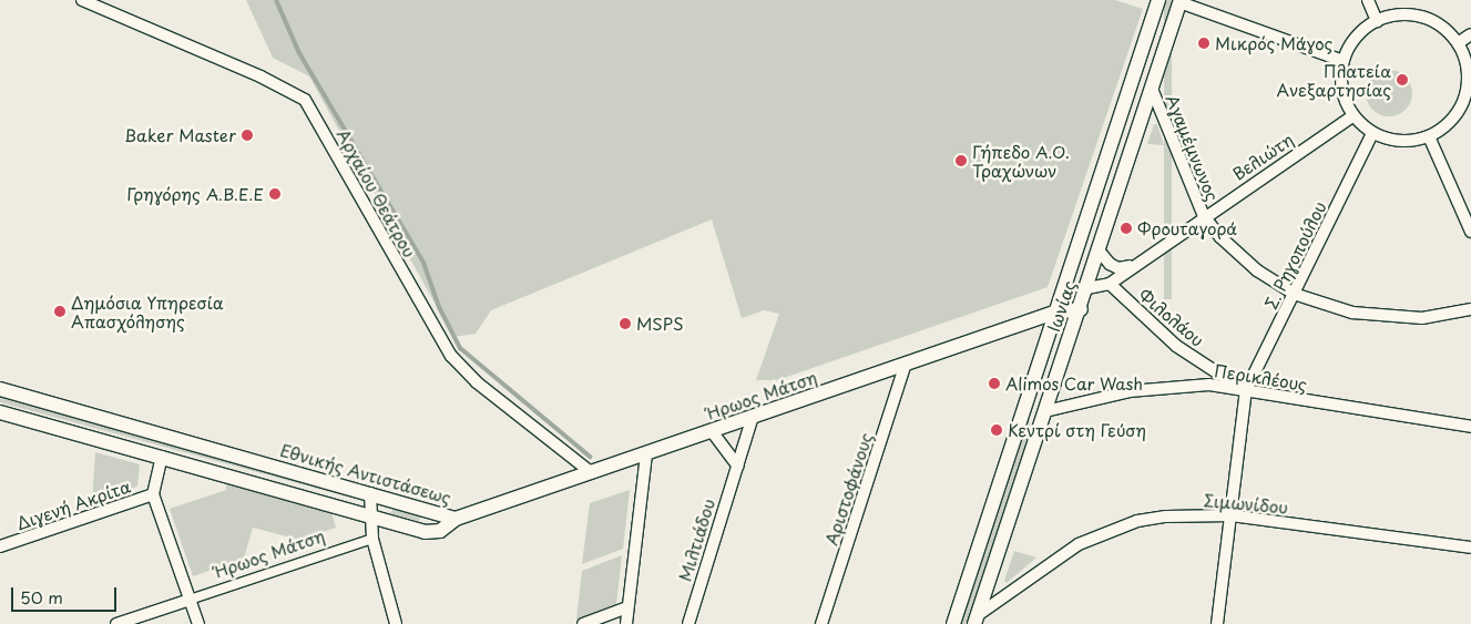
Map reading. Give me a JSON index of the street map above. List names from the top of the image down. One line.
{"streets":{"street":["Αγαμέμνωνος","Βελιώτη","Αρχαίου Θεάτρου","Σ. Ρηγοπούλου","Ιωνίας","Φιλολάου","Περικλέους","Ήρωος Μάτση","Εθνικής Αντιστάσεως","Αριστοφάνους","Σιμωνίδου","Διγενή Ακρίτα","Μιλτιάδου"]},"crossings":[["Αγαμέμνωνος","Βελιώτη"],["Αγαμέμνωνος","Σ. Ρηγοπούλου"],["Αγαμέμνωνος","Ιωνίας"],["Βελιώτη","Σ. Ρηγοπούλου"],["Βελιώτη","Φιλολάου"],["Αρχαίου Θεάτρου","Ήρωος Μάτση"],["Σ. Ρηγοπούλου","Φιλολάου"],["Σ. Ρηγοπούλου","Περικλέους"],["Σ. Ρηγοπούλου","Σιμωνίδου"],["Ιωνίας","Περικλέους"],["Ιωνίας","Ήρωος Μάτση"],["Ιωνίας","Σιμωνίδου"],["Φιλολάου","Περικλέους"],["Ήρωος Μάτση","Εθνικής Αντιστάσεως"],["Ήρωος Μάτση","Αριστοφάνους"],["Ήρωος Μάτση","Μιλτιάδου"],["Εθνικής Αντιστάσεως","Διγενή Ακρίτα"]],"places":["Μικρός Μάγος","Πλατεία Ανεξαρτησίας","Baker Master","Γήπεδο Α.Ο. Τραχώνων","Γρηγόρης Α.Β.Ε.Ε","Φρουταγορά","Δημόσια Υπηρεσία Απασχόλησης","MSPS","Alimos Car Wash","Κεντρί στη Γεύση"],"scale_bar":"50 m"}
